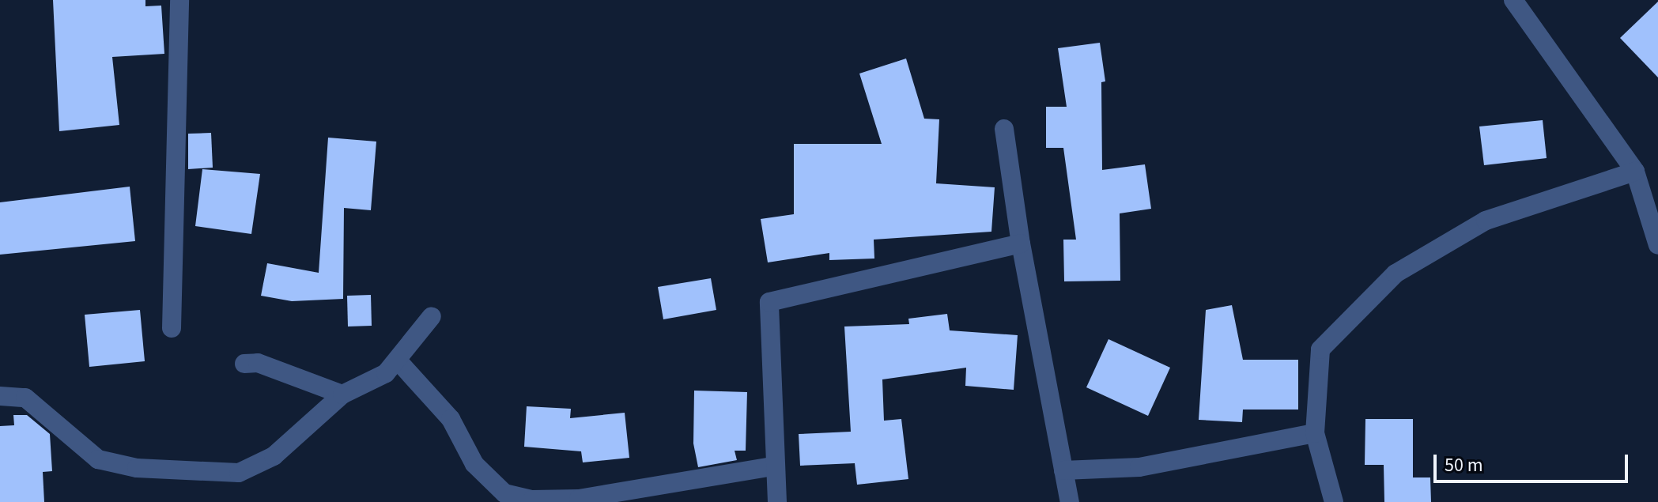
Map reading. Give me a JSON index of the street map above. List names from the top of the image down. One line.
{"scale_bar":"50 m"}
